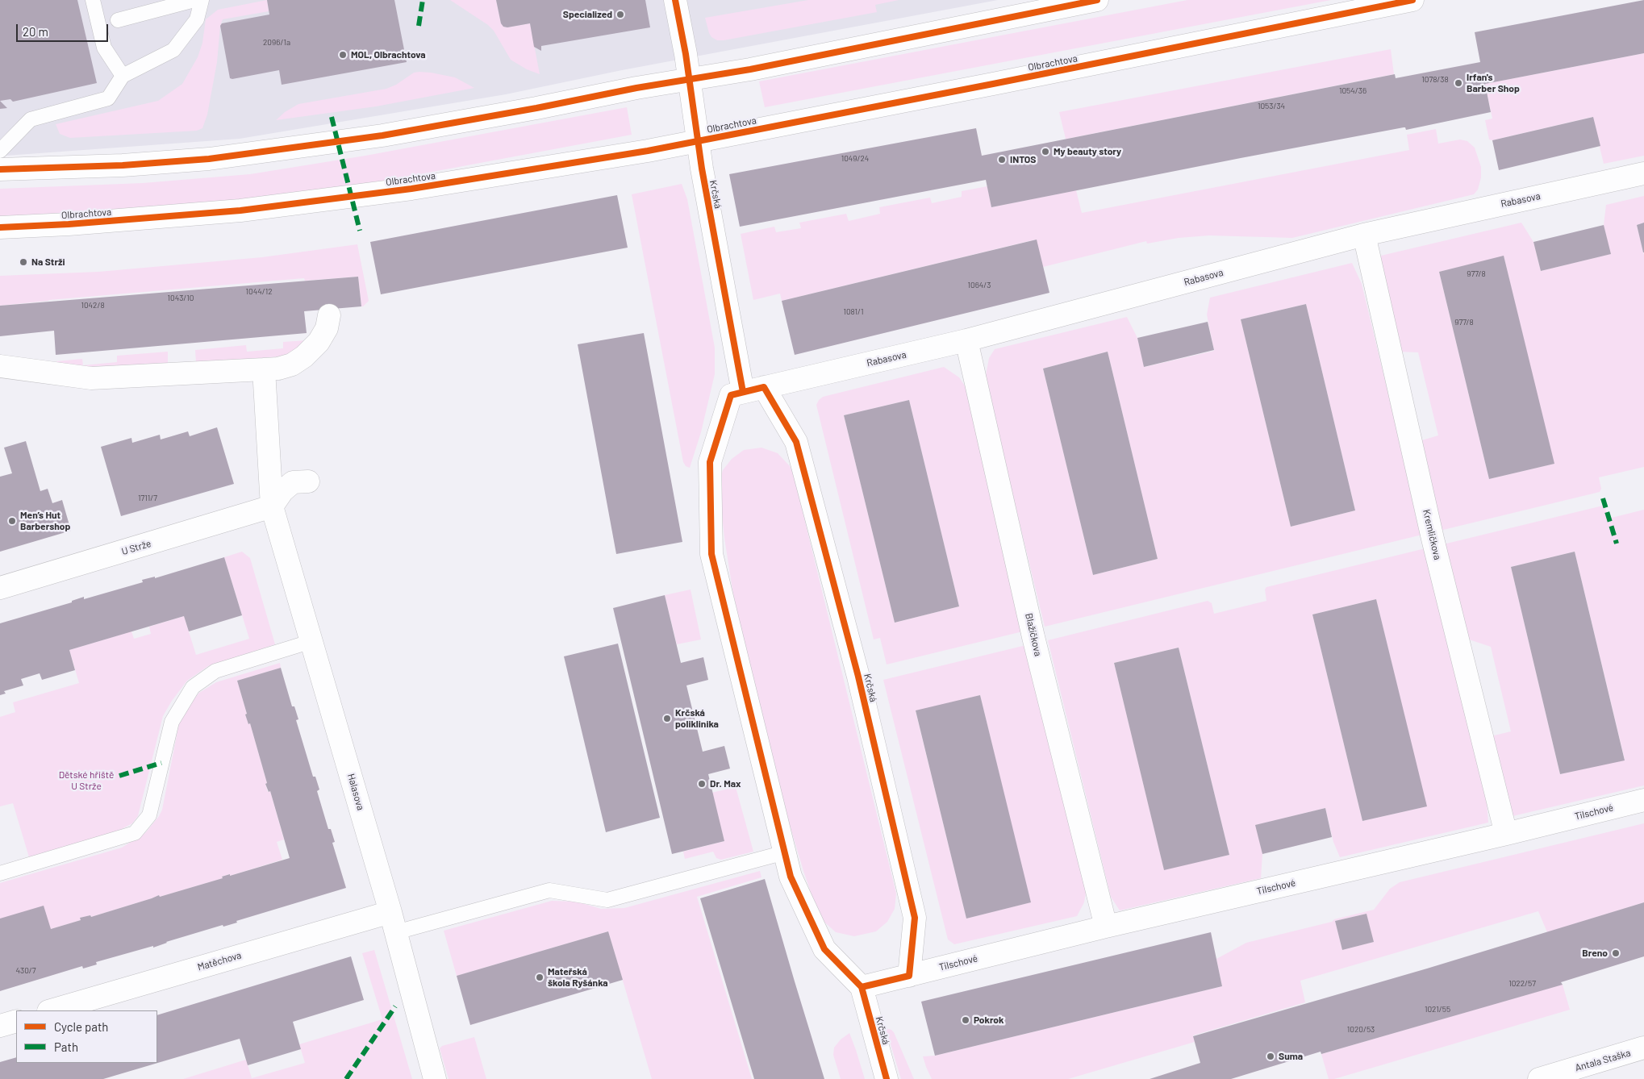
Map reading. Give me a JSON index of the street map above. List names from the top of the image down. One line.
{"streets":{"street":["Olbrachtova","Krčská","Rabasova","Kremličkova","U Strže","Blažíčkova","Halasova","Tilschové","Matěchova","Antala Staška"]},"crossings":[["Olbrachtova","Krčská"],["Krčská","Rabasova"],["Krčská","Tilschové"],["Rabasova","Kremličkova"],["Rabasova","Blažíčkova"],["Kremličkova","Tilschové"],["U Strže","Halasova"],["Blažíčkova","Tilschové"],["Halasova","Matěchova"]],"parks":["Dětské hřiště U Strže"],"places":["Specialized","MOL, Olbrachtova","Irfan's Barber Shop","My beauty story","INTOS","Na Strži","Men’s Hut Barbershop","Krčská poliklinika","Dr. Max","Breno","Mateřská škola Ryšánka","Pokrok","Suma"],"house_numbers":["2096/1a","1078/38","1054/36","1053/34","1049/24","977/8","1064/3","1044/12","1043/10","1042/8","1081/1","977/8","1711/7","430/7","1022/57","1021/55","1020/53"],"legend":["Cycle path","Path"],"scale_bar":"20 m"}
